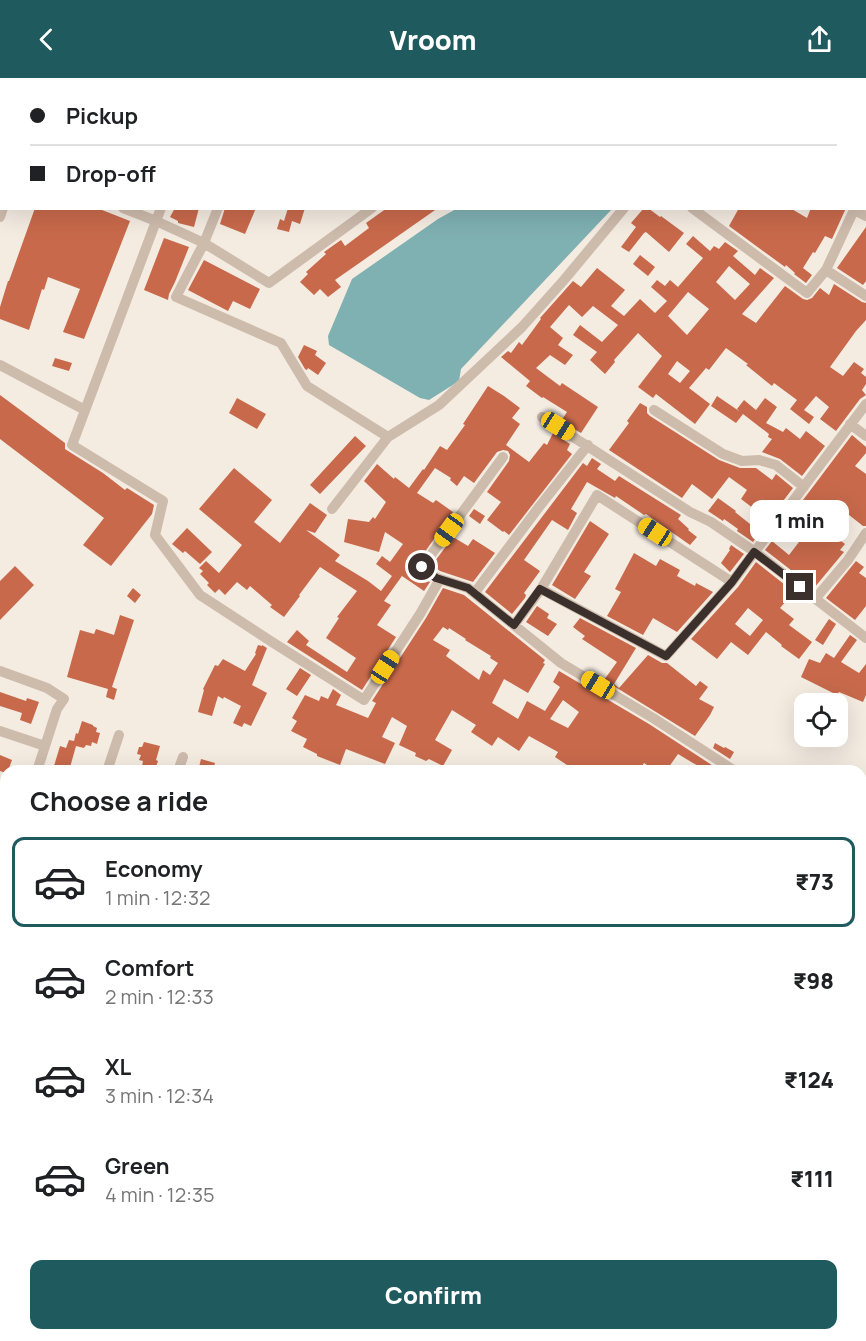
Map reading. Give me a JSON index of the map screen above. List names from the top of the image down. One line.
{"page":{"header":"Vroom","banner":["Pickup","Drop-off"],"bubble":"1 min","heading":"Choose a ride","list":[{"name":"Economy","note":"1 min · 12:32","value":"₹73"},{"name":"Comfort","note":"2 min · 12:33","value":"₹98"},{"name":"XL","note":"3 min · 12:34","value":"₹124"},{"name":"Green","note":"4 min · 12:35","value":"₹111"}],"buttons":"Confirm"}}
